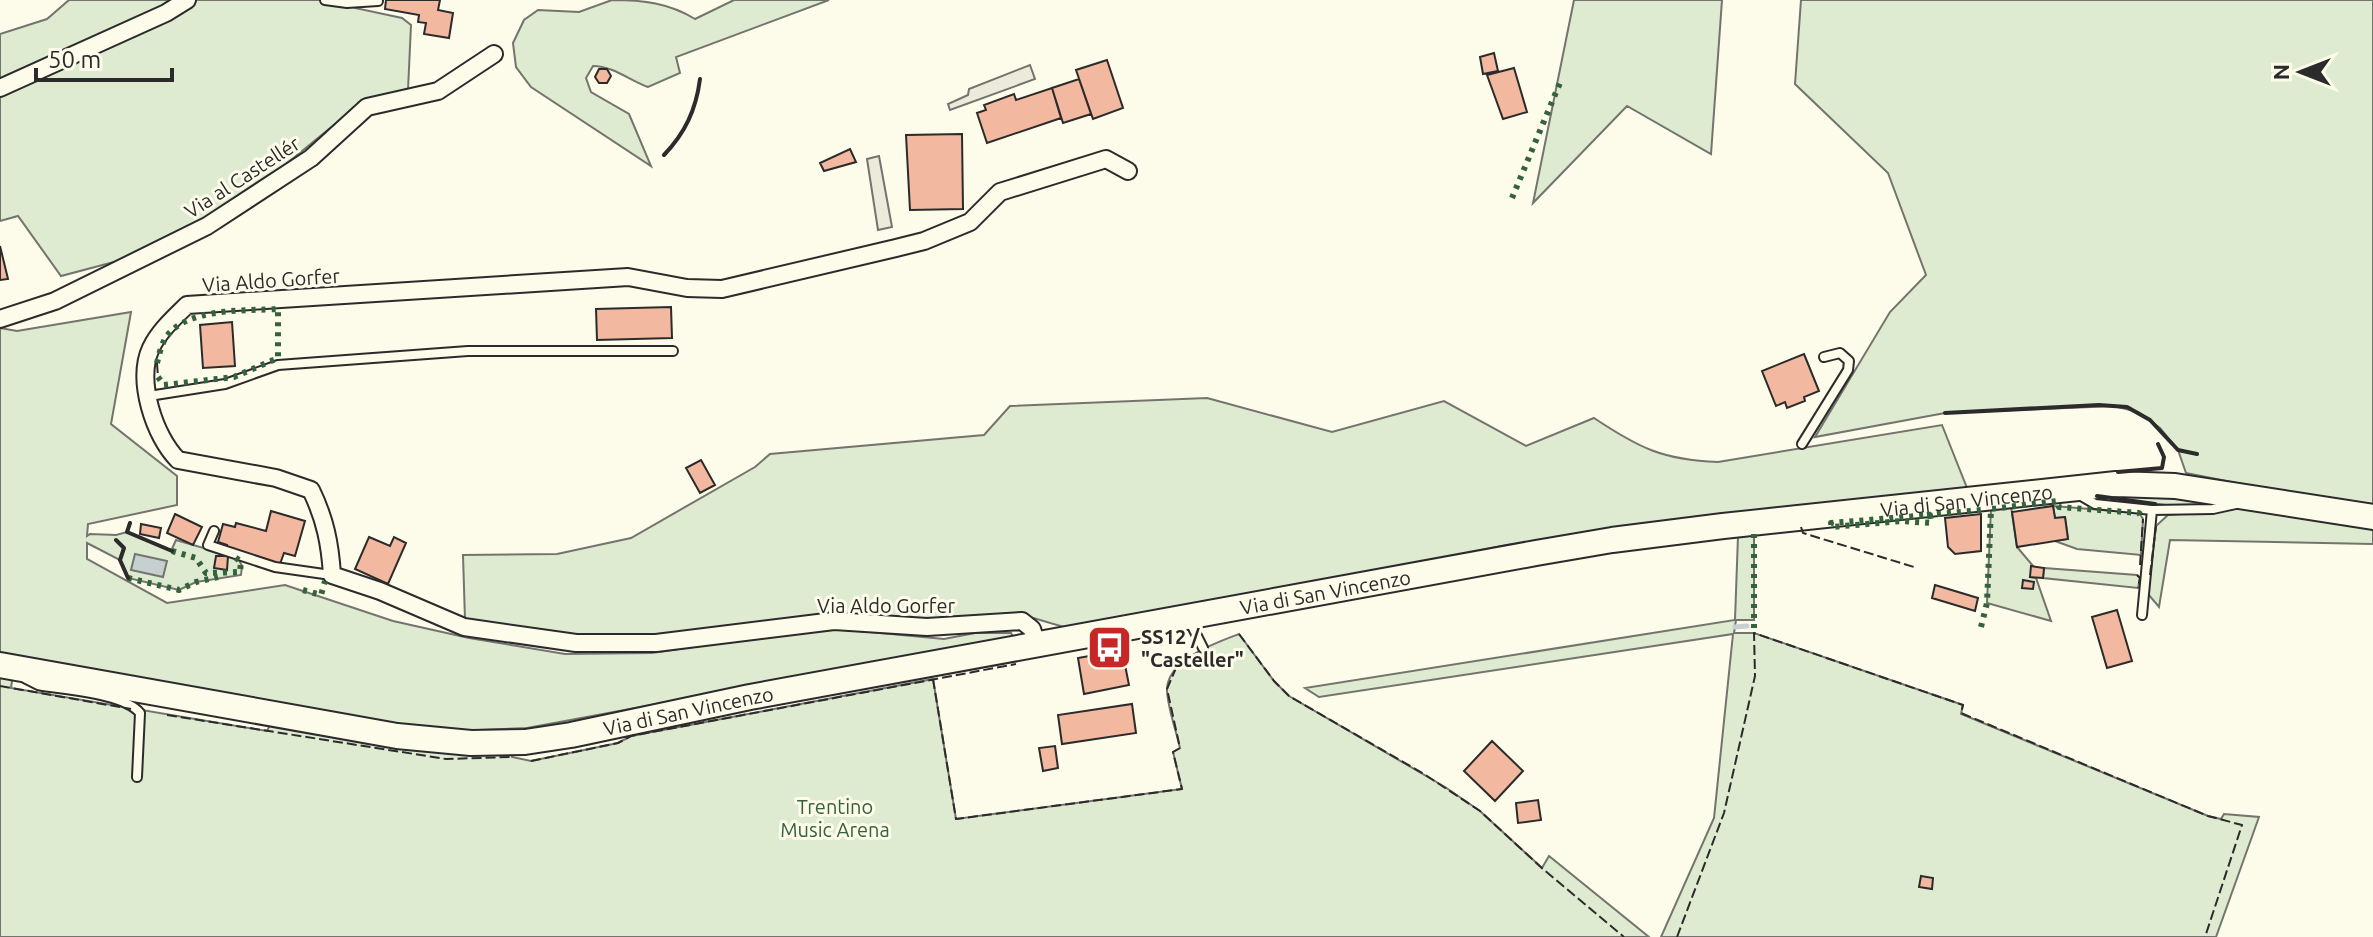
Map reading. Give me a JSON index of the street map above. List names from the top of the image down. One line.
{"streets":{"main road":["Via di San Vincenzo"],"street":["Via al Castellér","Via Aldo Gorfer"]},"crossings":[["Via Aldo Gorfer","Via di San Vincenzo"]],"parks":["Trentino Music Arena"],"places":{"bus stop":["SS12 / \"Casteller\""]},"scale_bar":"50 m","north":"left"}
